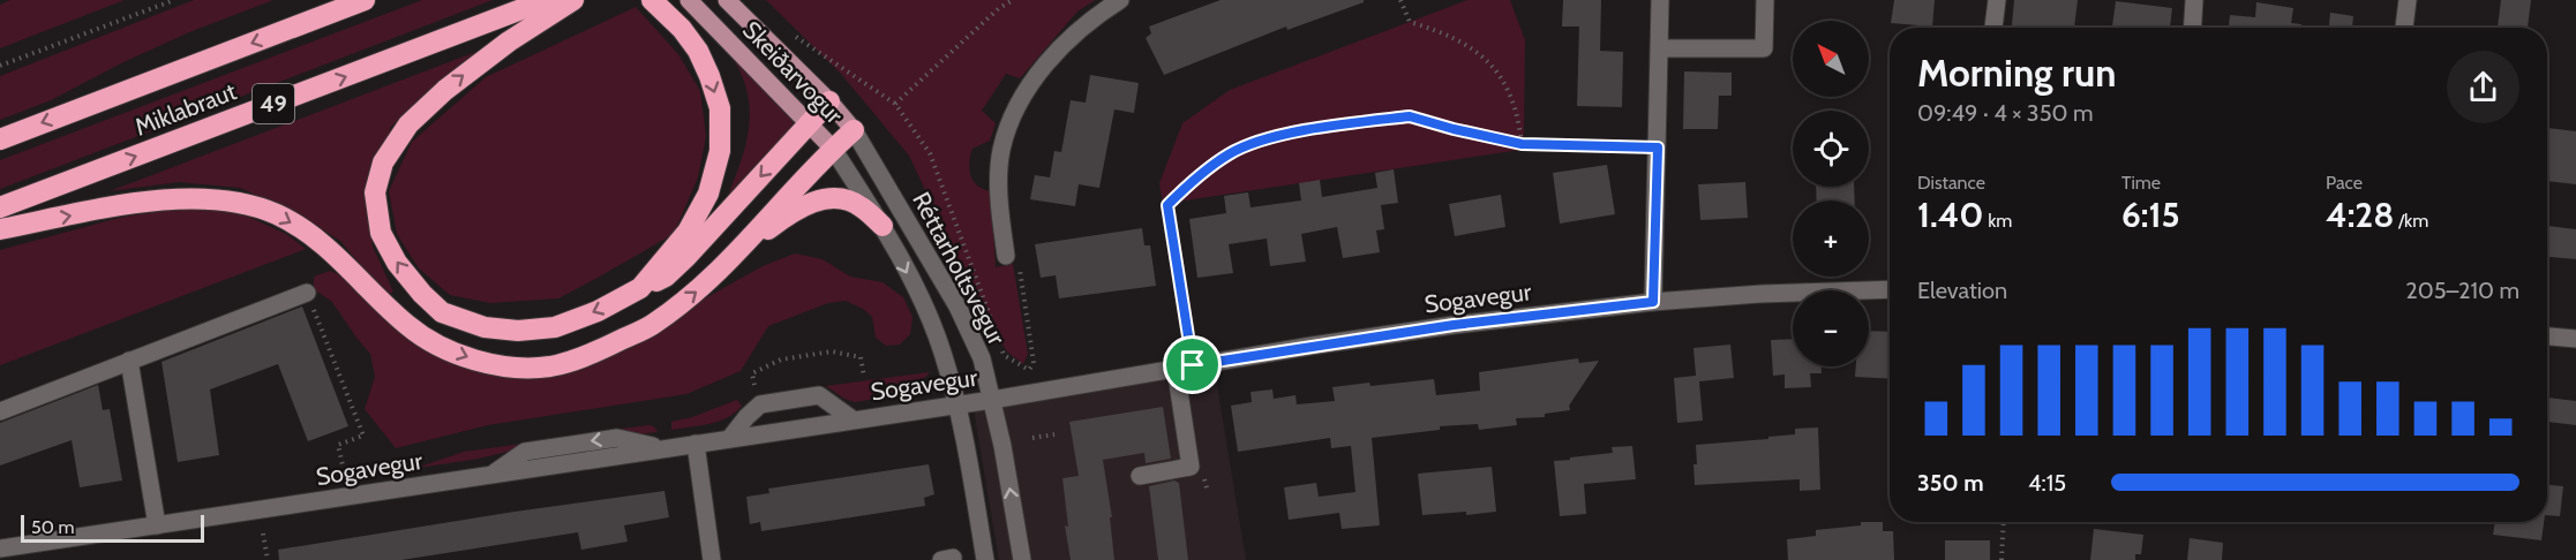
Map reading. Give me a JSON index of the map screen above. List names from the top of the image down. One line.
{"streets":{"highway":["49","Miklabraut"],"main road":["Skeiðarvogur"],"street":["Réttarholtsvegur","Sogavegur"]},"crossings":[["Skeiðarvogur","Réttarholtsvegur"],["Réttarholtsvegur","Sogavegur"]],"scale_bar":"50 m","north":"top left","page":{"map_buttons":["+","−"],"heading":["Morning run","09:49 · 4 × 350 m"],"stats":[["Distance","1.40 km"],["Time","6:15"],["Pace","4:28 /km"]],"chart":["Elevation","205–210 m"],"list":[{"name":"350 m","note":"4:15"}],"scale":"50 m"}}
